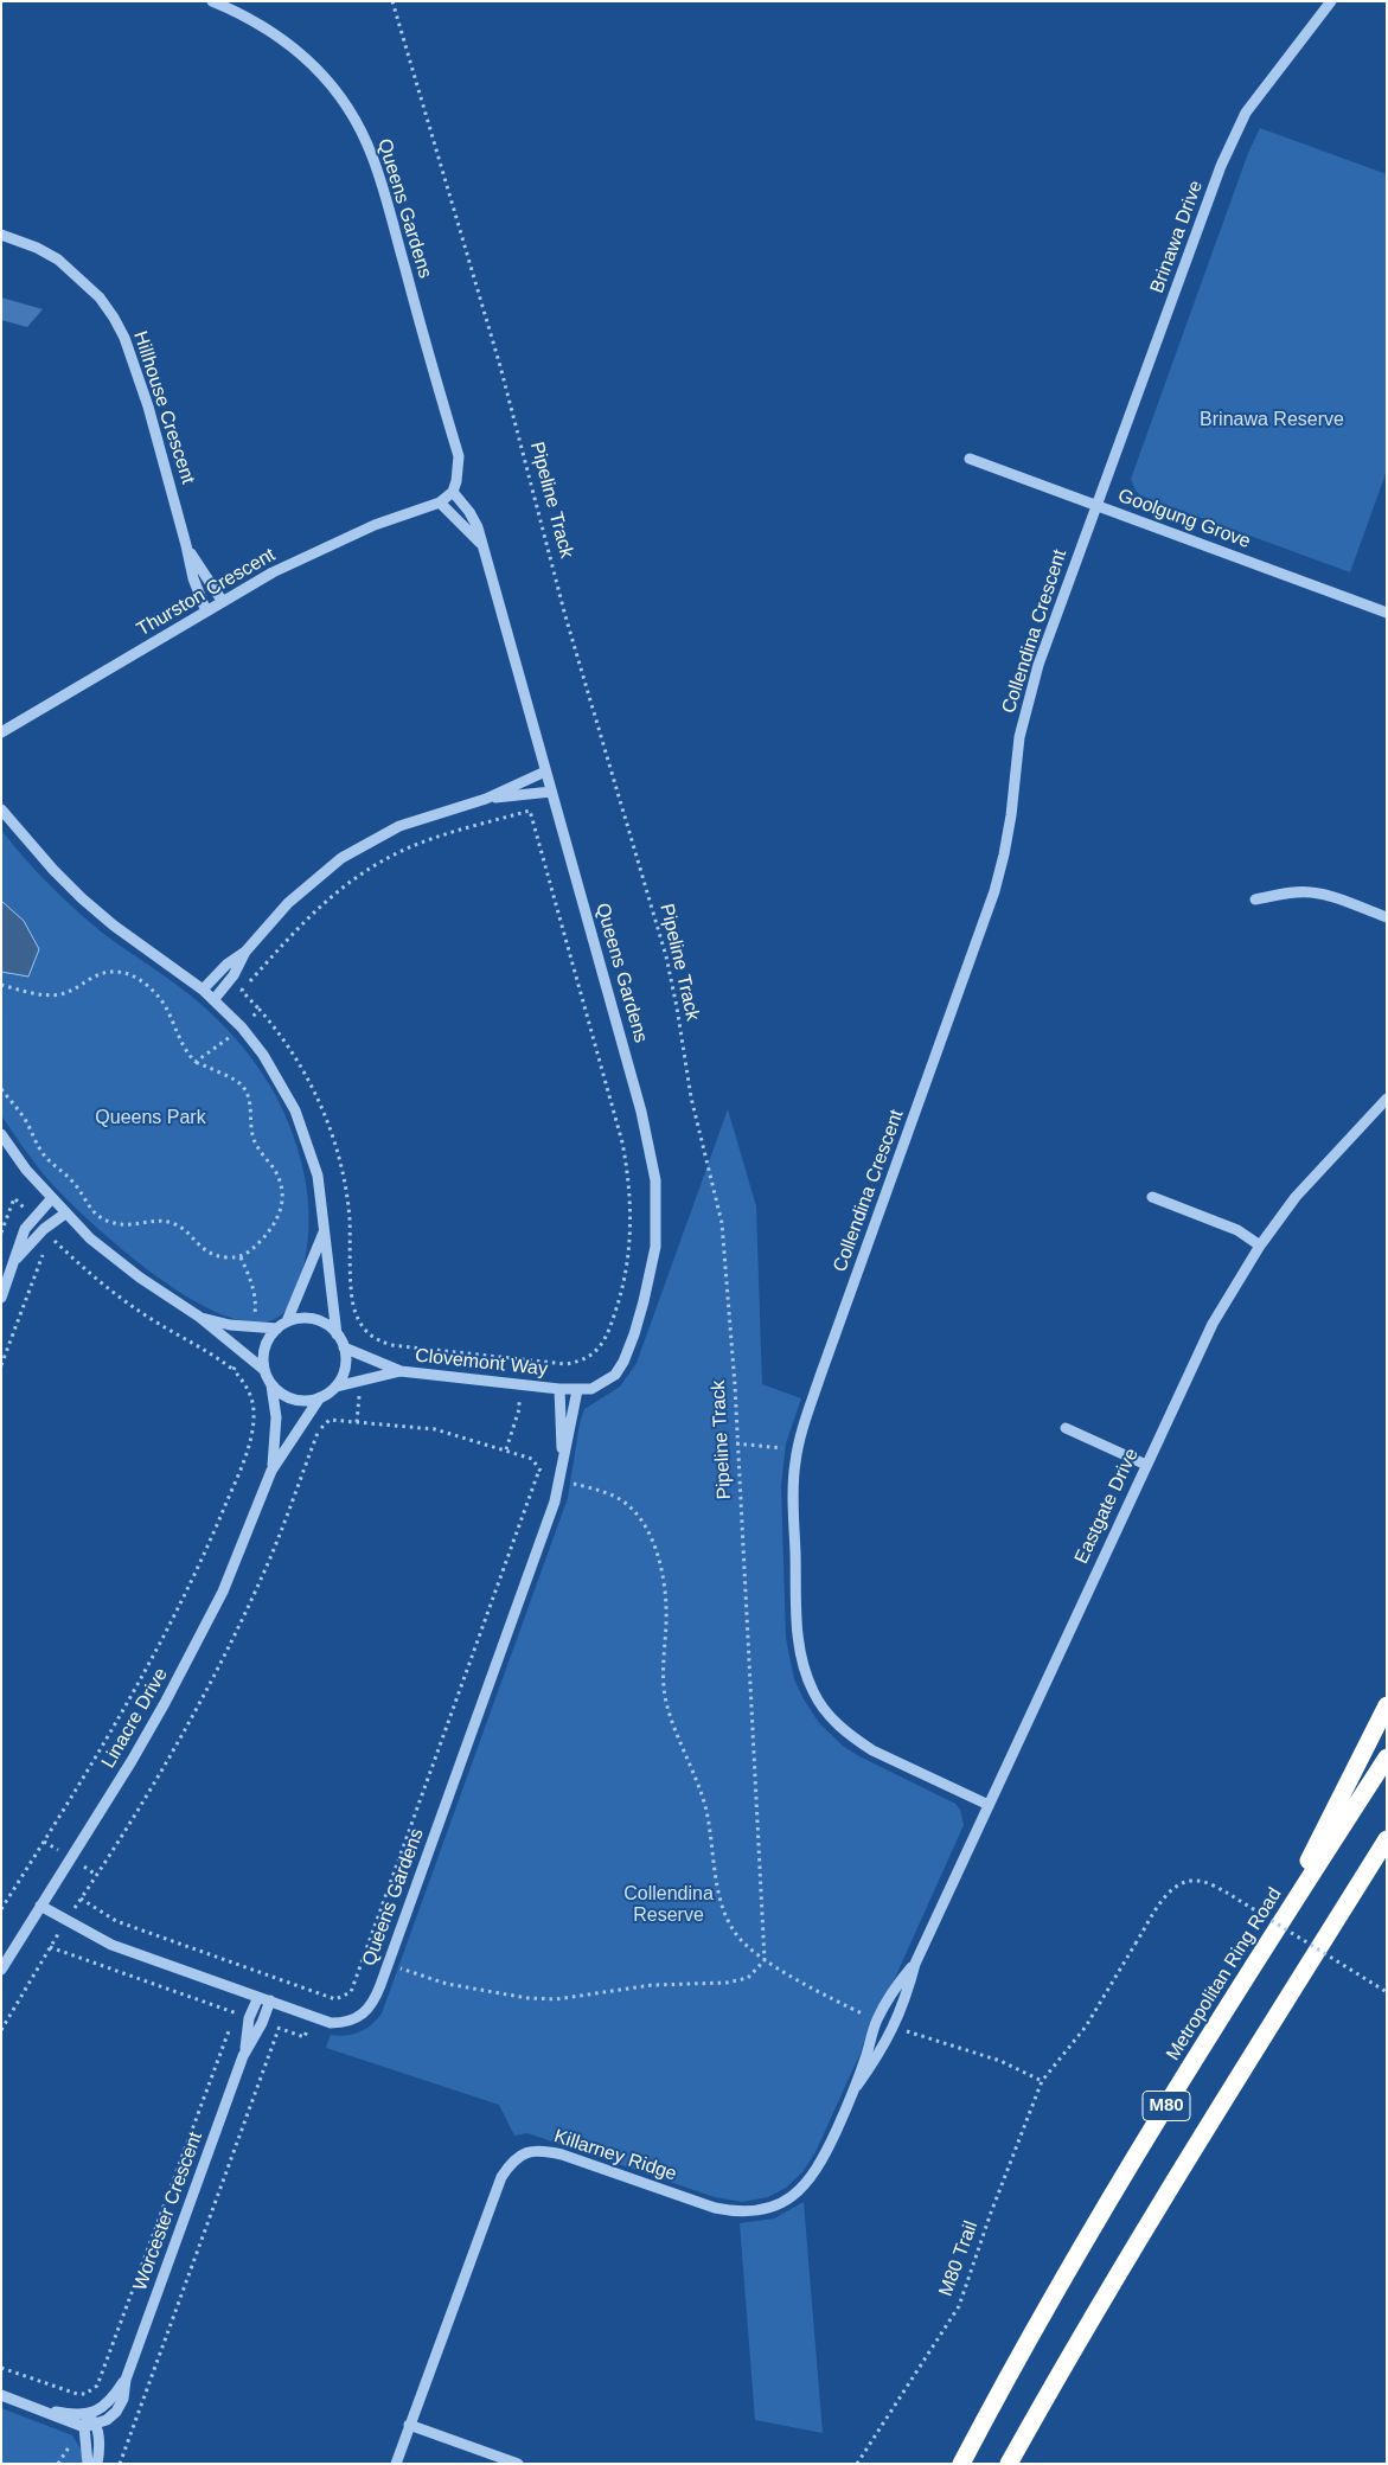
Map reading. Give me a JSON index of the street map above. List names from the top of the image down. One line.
{"streets":{"highway":["Metropolitan Ring Road","M80"],"street":["Queens Gardens","Brinawa Drive","Hillhouse Crescent","Goolgung Grove","Thurston Crescent","Collendina Crescent","Clovemont Way","Eastgate Drive","Linacre Drive","Killarney Ridge","Worcester Crescent"],"path":["Pipeline Track","M80 Trail"]},"crossings":[["Queens Gardens","Thurston Crescent"],["Queens Gardens","Clovemont Way"],["Queens Gardens","Linacre Drive"],["Queens Gardens","Worcester Crescent"],["Brinawa Drive","Goolgung Grove"],["Brinawa Drive","Collendina Crescent"],["Hillhouse Crescent","Thurston Crescent"],["Goolgung Grove","Collendina Crescent"],["Collendina Crescent","Eastgate Drive"],["Clovemont Way","Linacre Drive"],["Eastgate Drive","Killarney Ridge"]],"parks":["Brinawa Reserve","Queens Park","Collendina Reserve"]}
